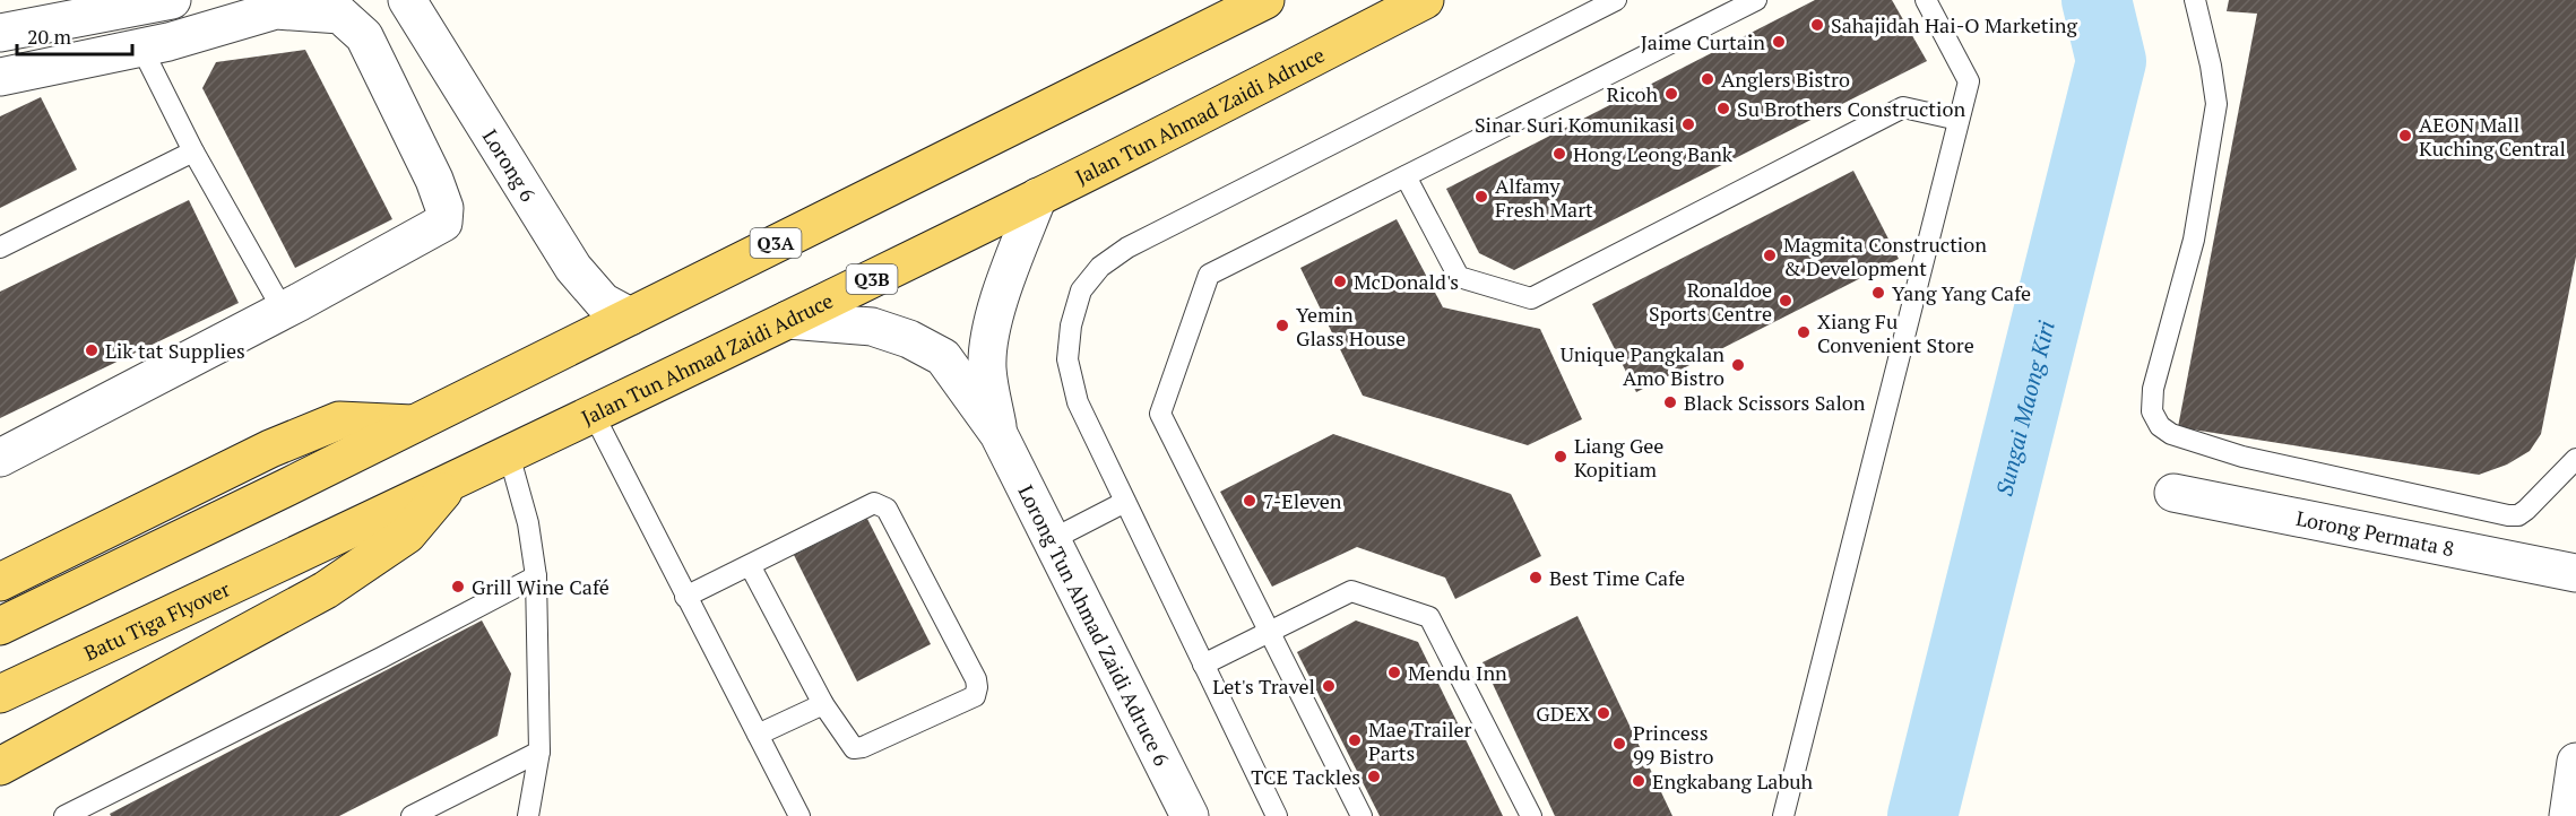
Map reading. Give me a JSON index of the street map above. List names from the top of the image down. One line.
{"streets":{"main road":["Jalan Tun Ahmad Zaidi Adruce","Q3A","Q3B","Batu Tiga Flyover"],"street":["Lorong 6","Lorong Permata 8","Lorong Tun Ahmad Zaidi Adruce 6"]},"crossings":[["Jalan Tun Ahmad Zaidi Adruce","Batu Tiga Flyover"],["Jalan Tun Ahmad Zaidi Adruce","Lorong Tun Ahmad Zaidi Adruce 6"],["Lorong 6","Q3A"]],"water":["Sungai Maong Kiri"],"places":["Sahajidah Hai-O Marketing","Jaime Curtain","Anglers Bistro","Ricoh","Su Brothers Construction","Sinar Suri Komunikasi","AEON Mall Kuching Central","Hong Leong Bank","Alfamy Fresh Mart","Magmita Construction & Development","McDonald's","Yang Yang Cafe","Ronaldoe Sports Centre","Yemin Glass House","Xiang Fu Convenient Store","Lik tat Supplies","Unique Pangkalan Amo Bistro","Black Scissors Salon","Liang Gee Kopitiam","7-Eleven","Best Time Cafe","Grill Wine Café","Mendu Inn","Let's Travel","GDEX","Mae Trailer Parts","Princess 99 Bistro","TCE Tackles","Engkabang Labuh"],"scale_bar":"20 m"}
